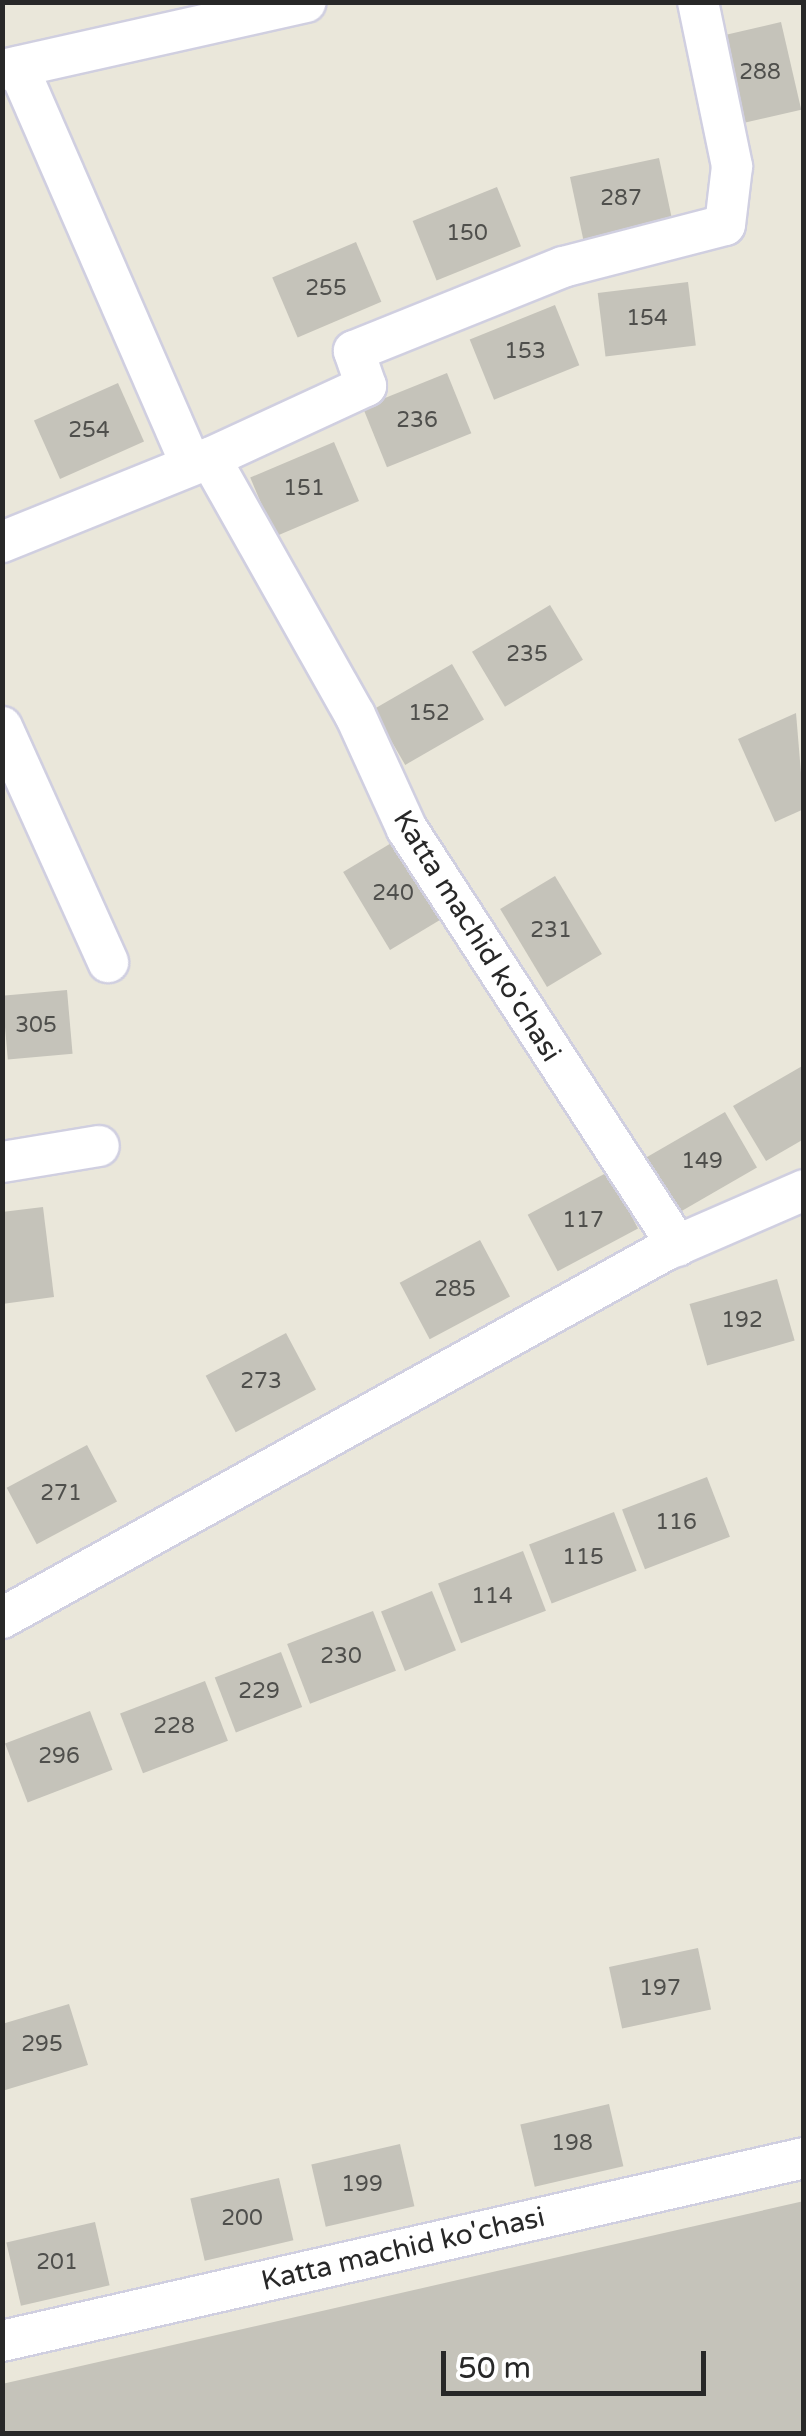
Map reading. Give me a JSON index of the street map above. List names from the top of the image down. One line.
{"streets":{"street":["Katta machid ko'chasi"]},"house_numbers":["288","287","150","255","154","153","236","254","151","235","152","240","231","305","149","117","285","192","273","271","116","115","114","230","229","228","296","197","295","198","199","200","201"],"scale_bar":"50 m"}
